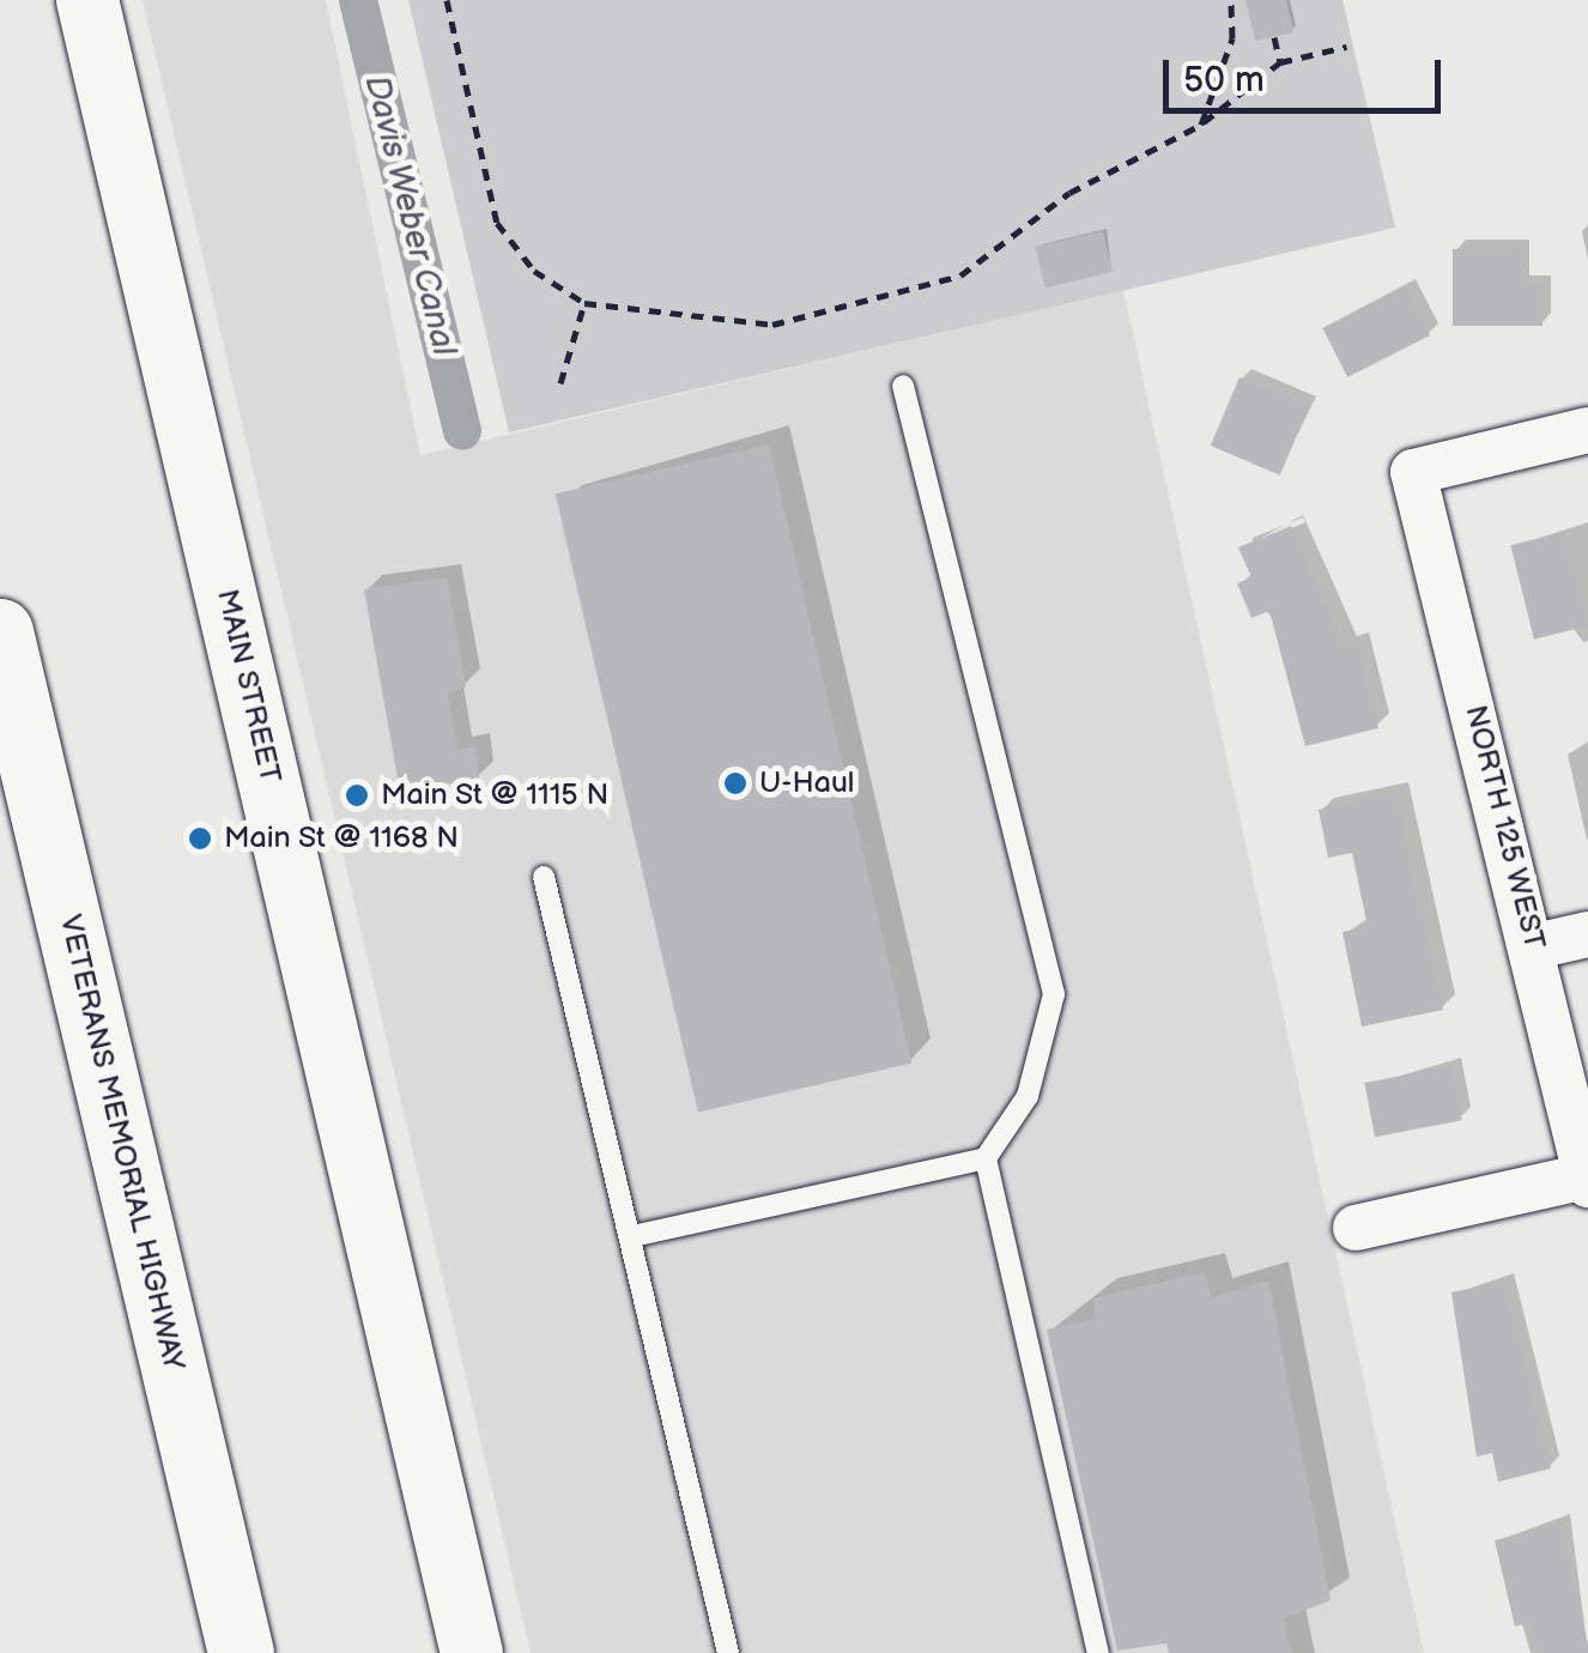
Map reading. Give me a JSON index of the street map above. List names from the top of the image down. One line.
{"streets":{"highway":["VETERANS MEMORIAL HIGHWAY"],"main road":["MAIN STREET"],"street":["NORTH 125 WEST"]},"water":["Davis Weber Canal"],"places":["U-Haul","Main St @ 1115 N","Main St @ 1168 N"],"scale_bar":"50 m"}
